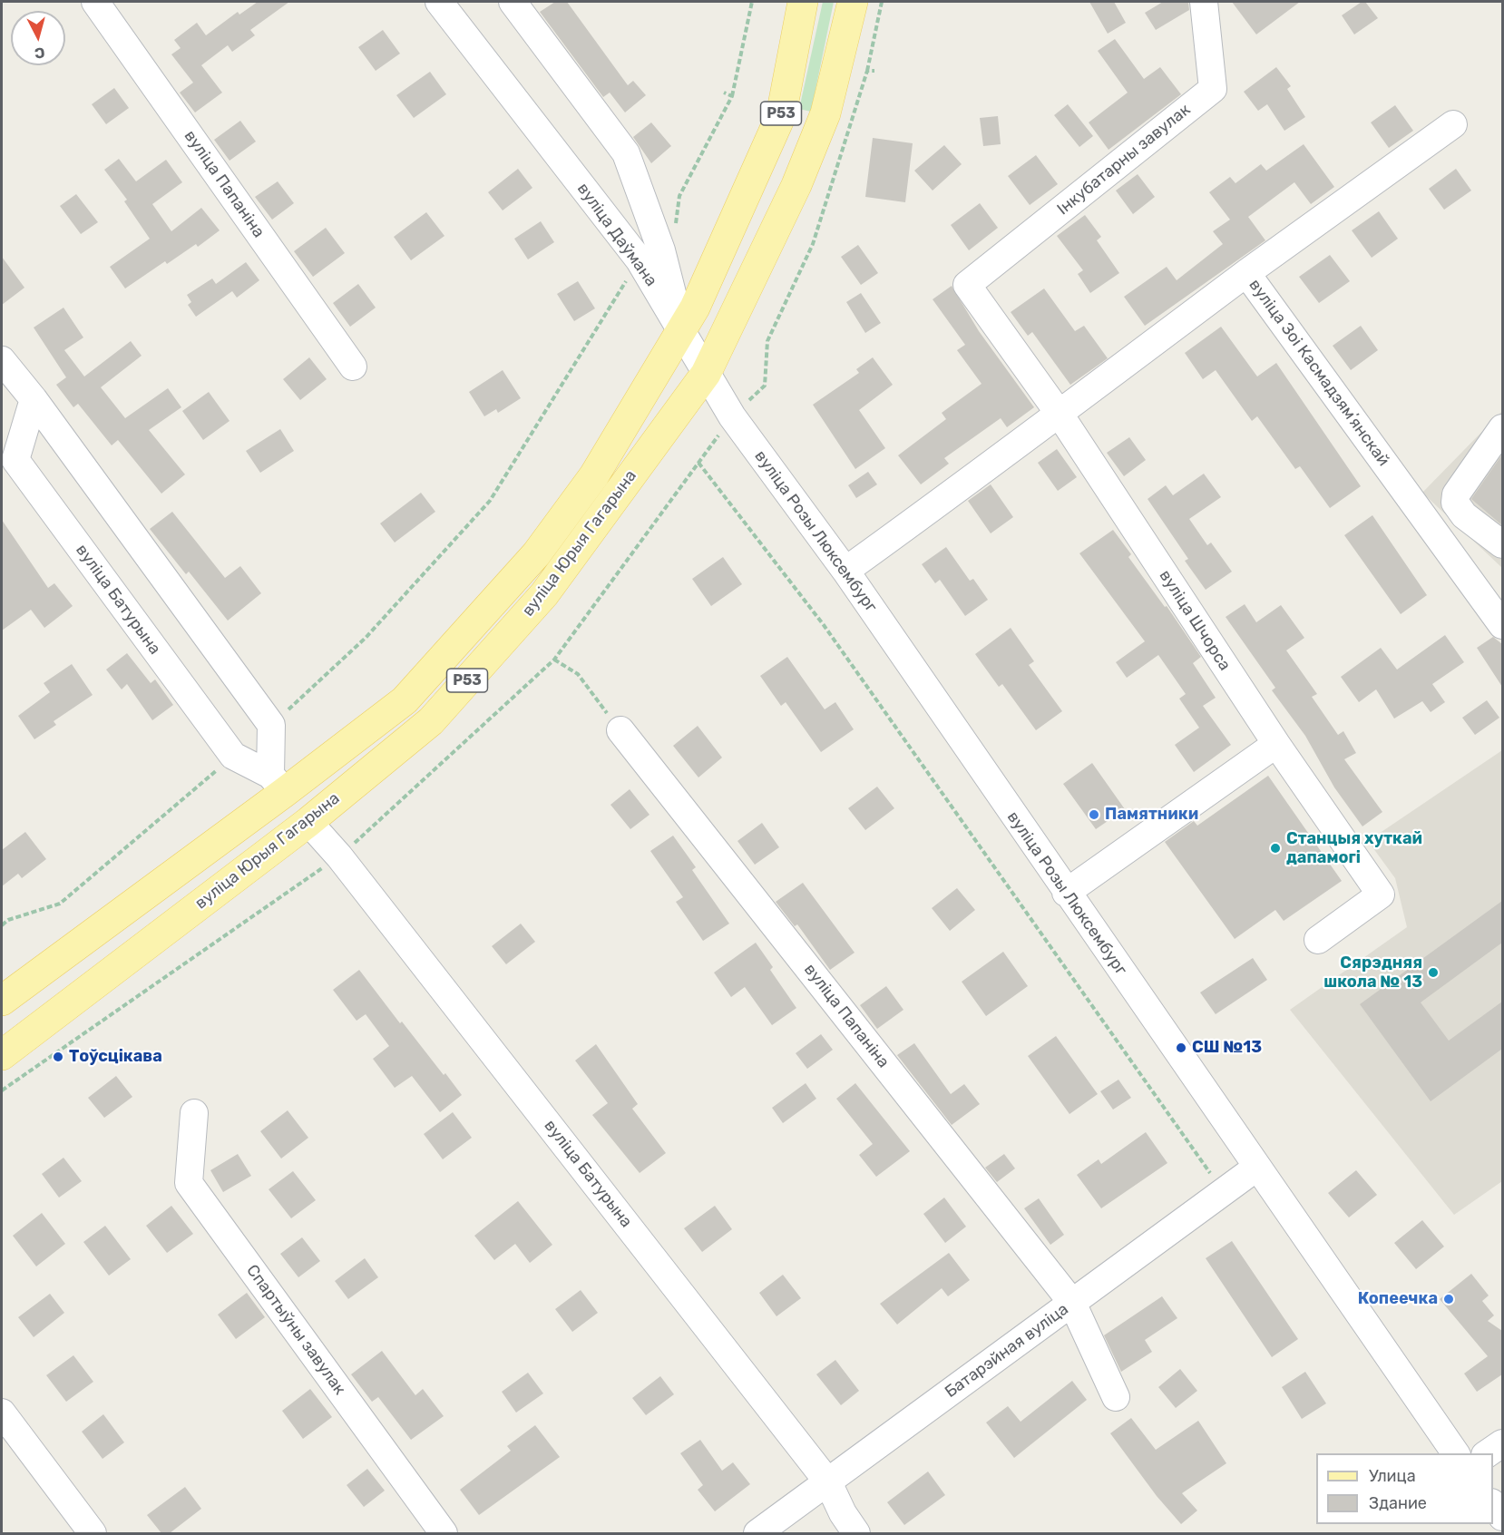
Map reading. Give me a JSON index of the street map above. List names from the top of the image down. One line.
{"streets":{"main road":["Р53","вуліца Юрыя Гагарына"],"street":["Інкубатарны завулак","вуліца Папаніна","вуліца Даўмана","вуліца Зоі Касмадзямʼянскай","вуліца Розы Люксембург","вуліца Батурына","вуліца Шчорса","Спартыўны завулак","Батарэйная вуліца"]},"crossings":[["Інкубатарны завулак","вуліца Шчорса"],["вуліца Папаніна","Батарэйная вуліца"],["вуліца Даўмана","вуліца Розы Люксембург"],["вуліца Даўмана","вуліца Юрыя Гагарына"],["вуліца Розы Люксембург","вуліца Юрыя Гагарына"],["вуліца Розы Люксембург","Батарэйная вуліца"],["вуліца Юрыя Гагарына","вуліца Батурына"],["вуліца Батурына","Батарэйная вуліца"]],"places":["Памятники","Станцыя хуткай дапамогі","Сярэдняя школа № 13","СШ №13","Тоўсцікава","Копеечка"],"legend":["Улица","Здание"],"north":"bottom"}
